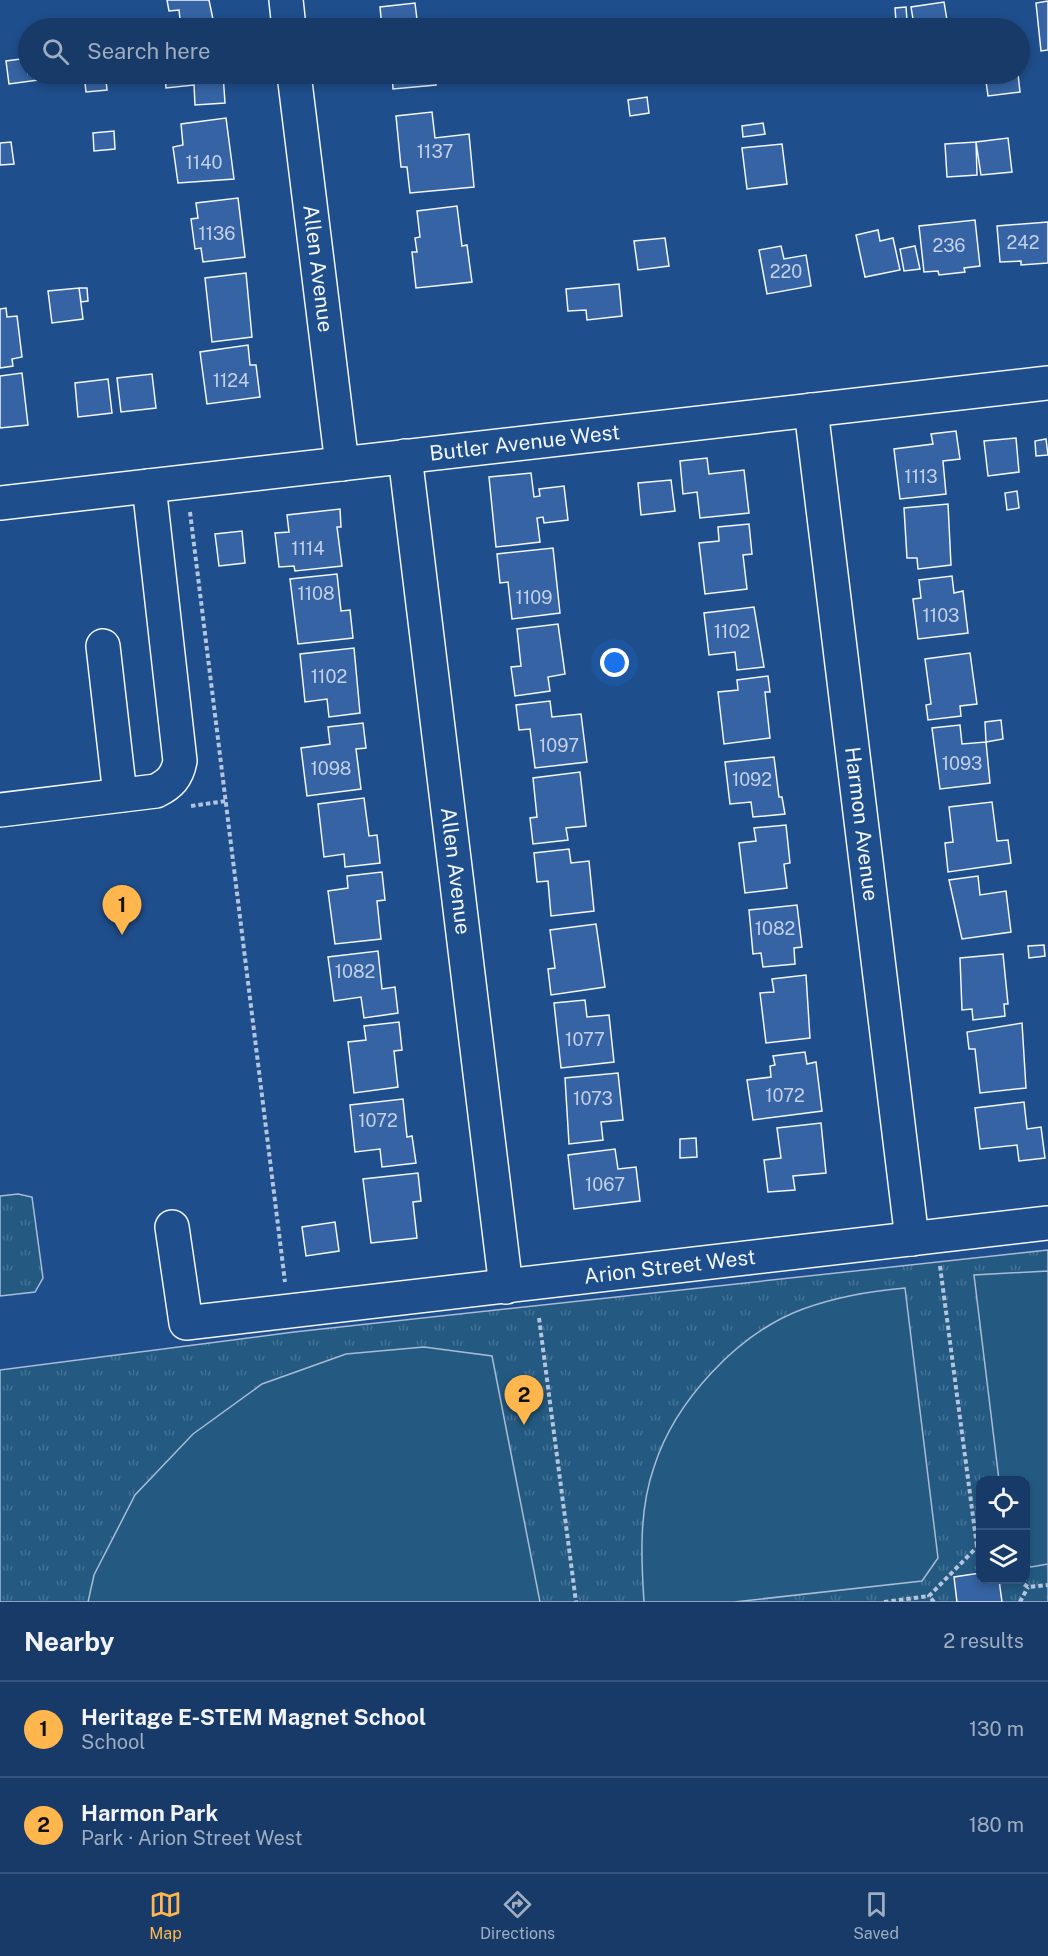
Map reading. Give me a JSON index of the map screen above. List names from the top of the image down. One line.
{"streets":{"street":["Allen Avenue","Butler Avenue West","Harmon Avenue","Arion Street West"]},"crossings":[["Allen Avenue","Butler Avenue West"],["Allen Avenue","Arion Street West"],["Butler Avenue West","Harmon Avenue"],["Harmon Avenue","Arion Street West"]],"house_numbers":["1137","1140","1136","242","236","220","1124","1113","1114","1108","1109","1103","1102","1102","1097","1093","1098","1092","1082","1082","1077","1072","1073","1072","1067"],"page":{"search":"Search here","pins":["1","2"],"heading":["Nearby","2 results"],"list":[{"mark":"1","name":"Heritage E-STEM Magnet School","note":"School","value":"130 m"},{"mark":"2","name":"Harmon Park","note":"Park · Arion Street West","value":"180 m"}],"nav":["Map","Directions","Saved"]}}
